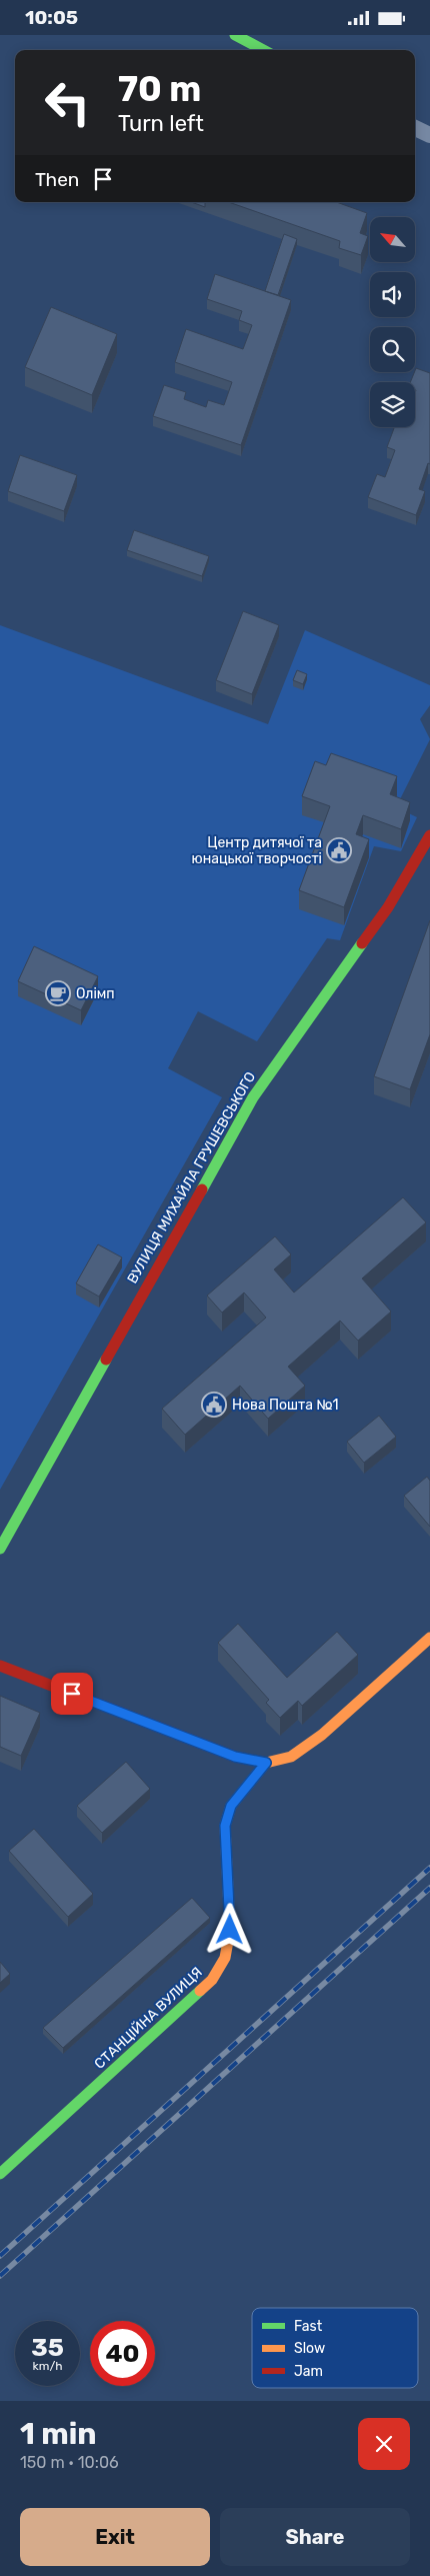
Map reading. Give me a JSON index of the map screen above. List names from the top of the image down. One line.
{"streets":{"street":["ВУЛИЦЯ МИХАЙЛА ГРУШЕВСЬКОГО","СТАНЦІЙНА ВУЛИЦЯ"]},"places":{"public building":["Центр дитячої та юнацької творчості","Нова Пошта №1"],"cafe":["Олімп"]},"legend":["Fast","Slow","Jam"],"north":"top left","page":{"status":"10:05","turn":["70 m","Turn left"],"then":"Then","speed":"35 km/h","limit":"40","heading":["1 min","150 m · 10:06"],"buttons":["Exit","Share"]}}
